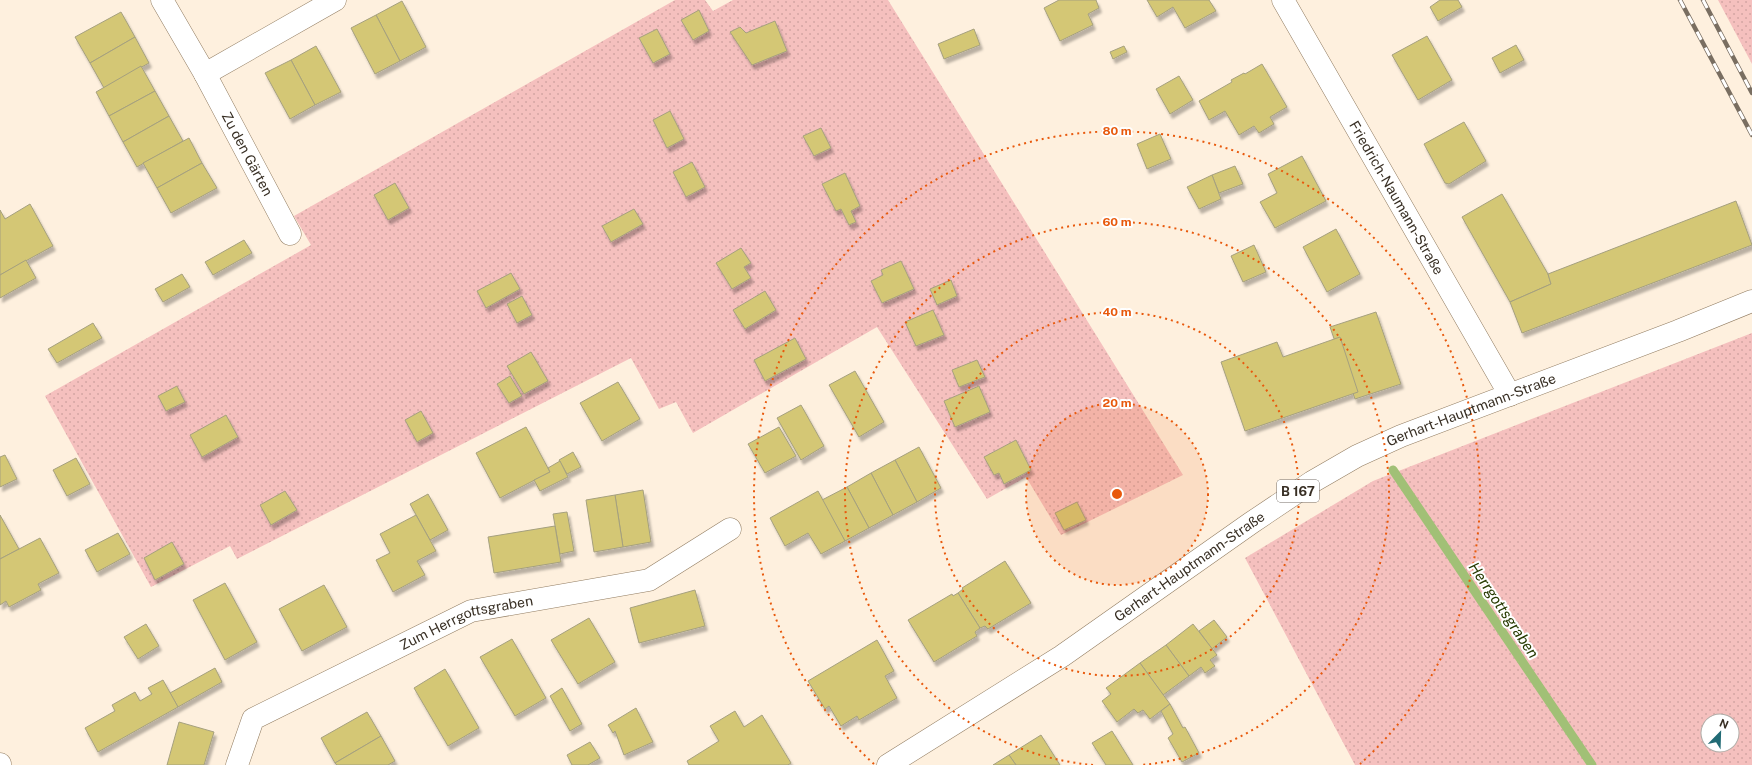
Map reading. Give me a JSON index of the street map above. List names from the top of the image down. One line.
{"streets":{"street":["Zu den Gärten","Friedrich-Naumann-Straße","Gerhart-Hauptmann-Straße","B 167","Zum Herrgottsgraben"]},"crossings":[["Friedrich-Naumann-Straße","Gerhart-Hauptmann-Straße"]],"water":["Herrgottsgraben"],"north":"top right","rings":["80 m","60 m","40 m","20 m"]}
